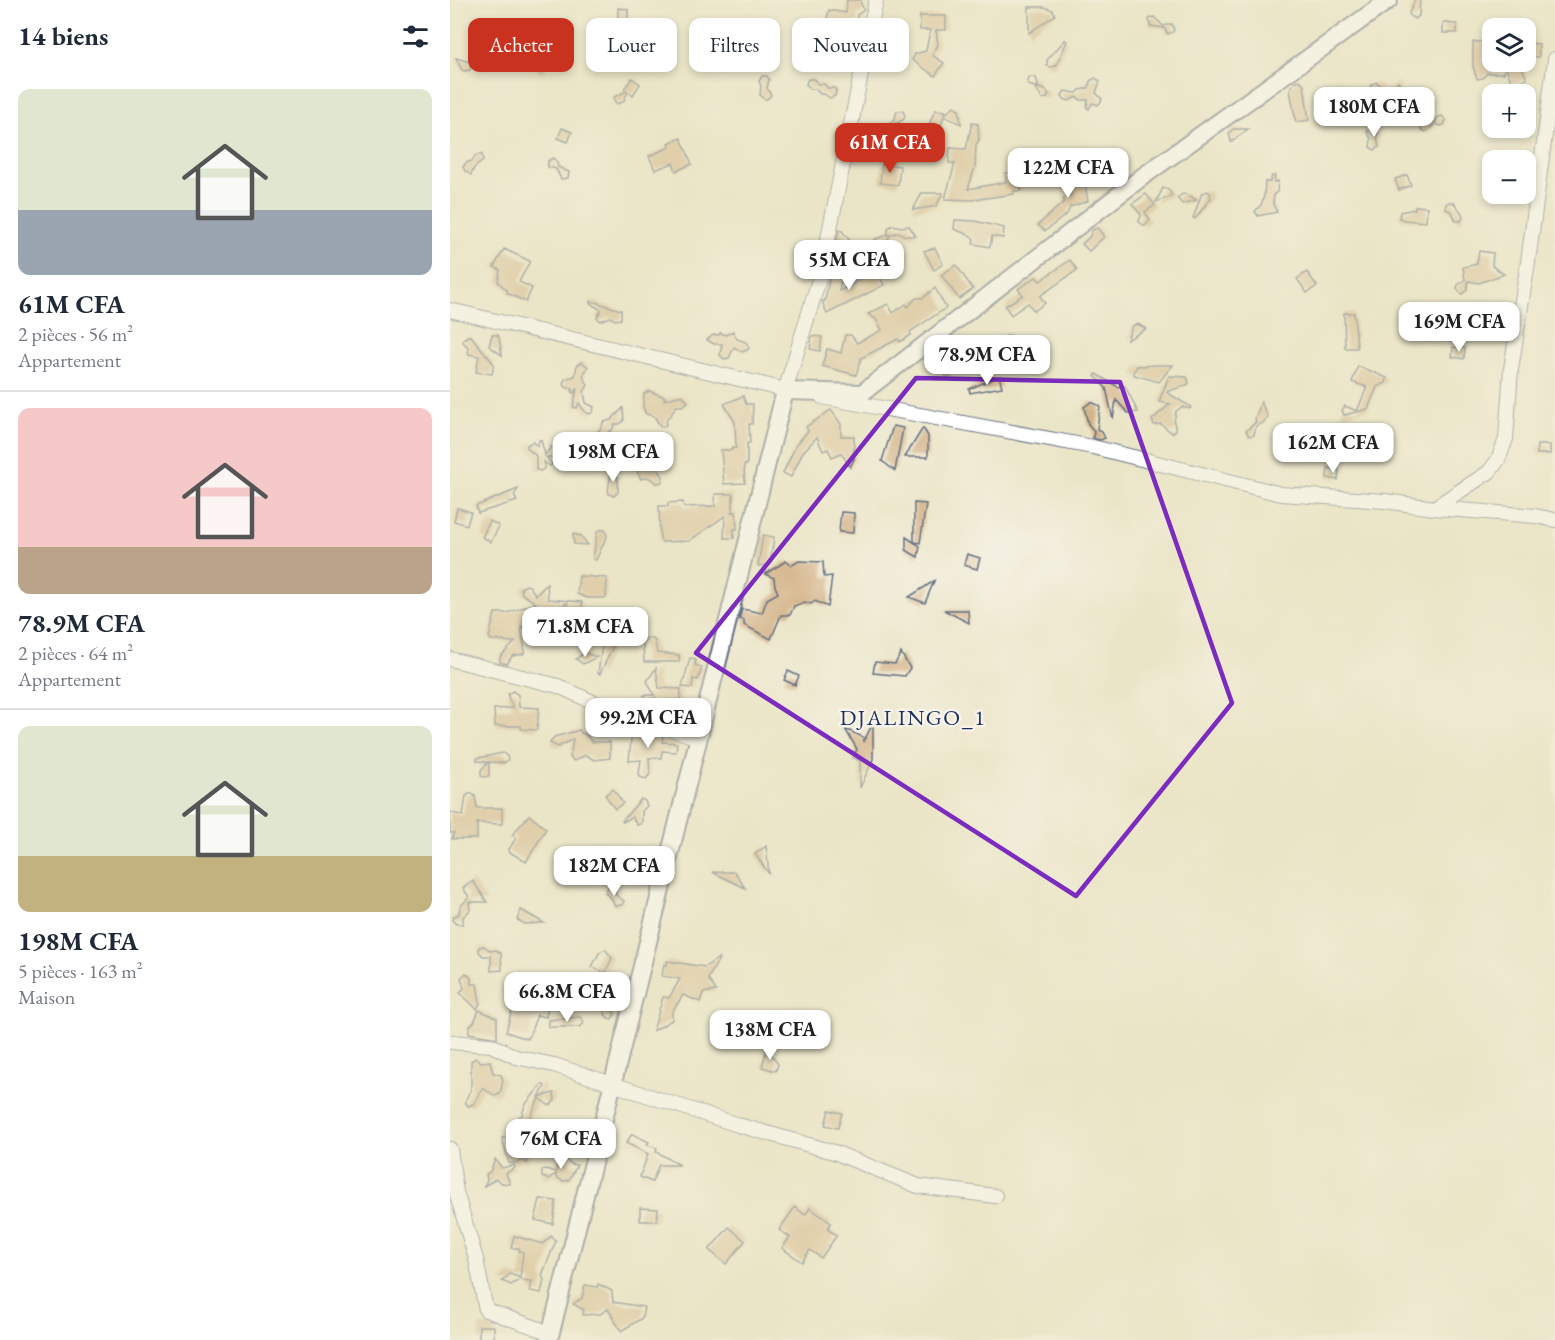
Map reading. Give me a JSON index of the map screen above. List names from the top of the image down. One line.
{"districts":["DJALINGO_1"],"page":{"heading":"14 biens","map_buttons":["+","−"],"chip":["Acheter","Louer","Filtres","Nouveau"],"list":[{"name":"61M CFA","note":"2 pièces · 56 m² · Appartement"},{"name":"78.9M CFA","note":"2 pièces · 64 m² · Appartement"},{"name":"198M CFA","note":"5 pièces · 163 m² · Maison"}],"price":["180M CFA","61M CFA","122M CFA","55M CFA","169M CFA","78.9M CFA","162M CFA","198M CFA","71.8M CFA","99.2M CFA","182M CFA","66.8M CFA","138M CFA","76M CFA"]}}
